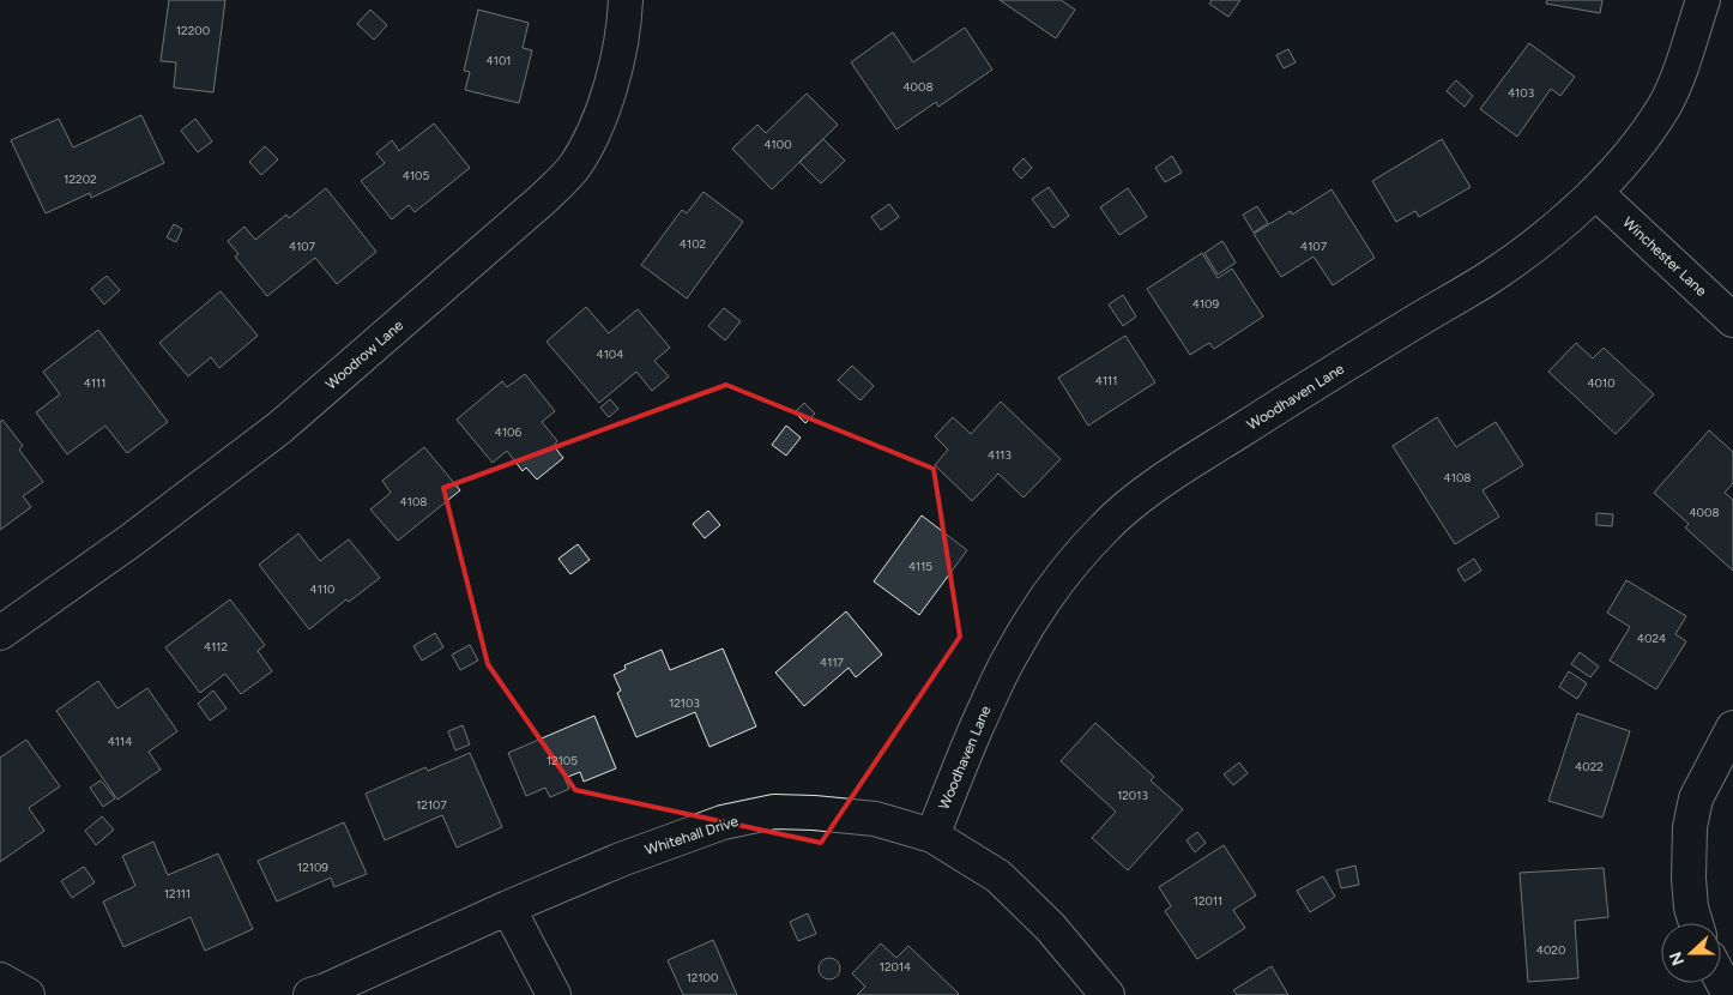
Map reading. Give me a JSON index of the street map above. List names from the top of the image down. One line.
{"streets":{"street":["Winchester Lane","Woodrow Lane","Woodhaven Lane","Whitehall Drive"]},"crossings":[["Winchester Lane","Woodhaven Lane"],["Woodhaven Lane","Whitehall Drive"]],"house_numbers":["12200","4101","4008","4103","4100","4105","12202","4102","4107","4107","4109","4104","4111","4111","4010","4106","4113","4108","4108","4008","4115","4110","4024","4112","4117","12103","4114","12105","4022","12013","12107","12109","12111","12011","4020","12014","12100"],"north":"left"}
